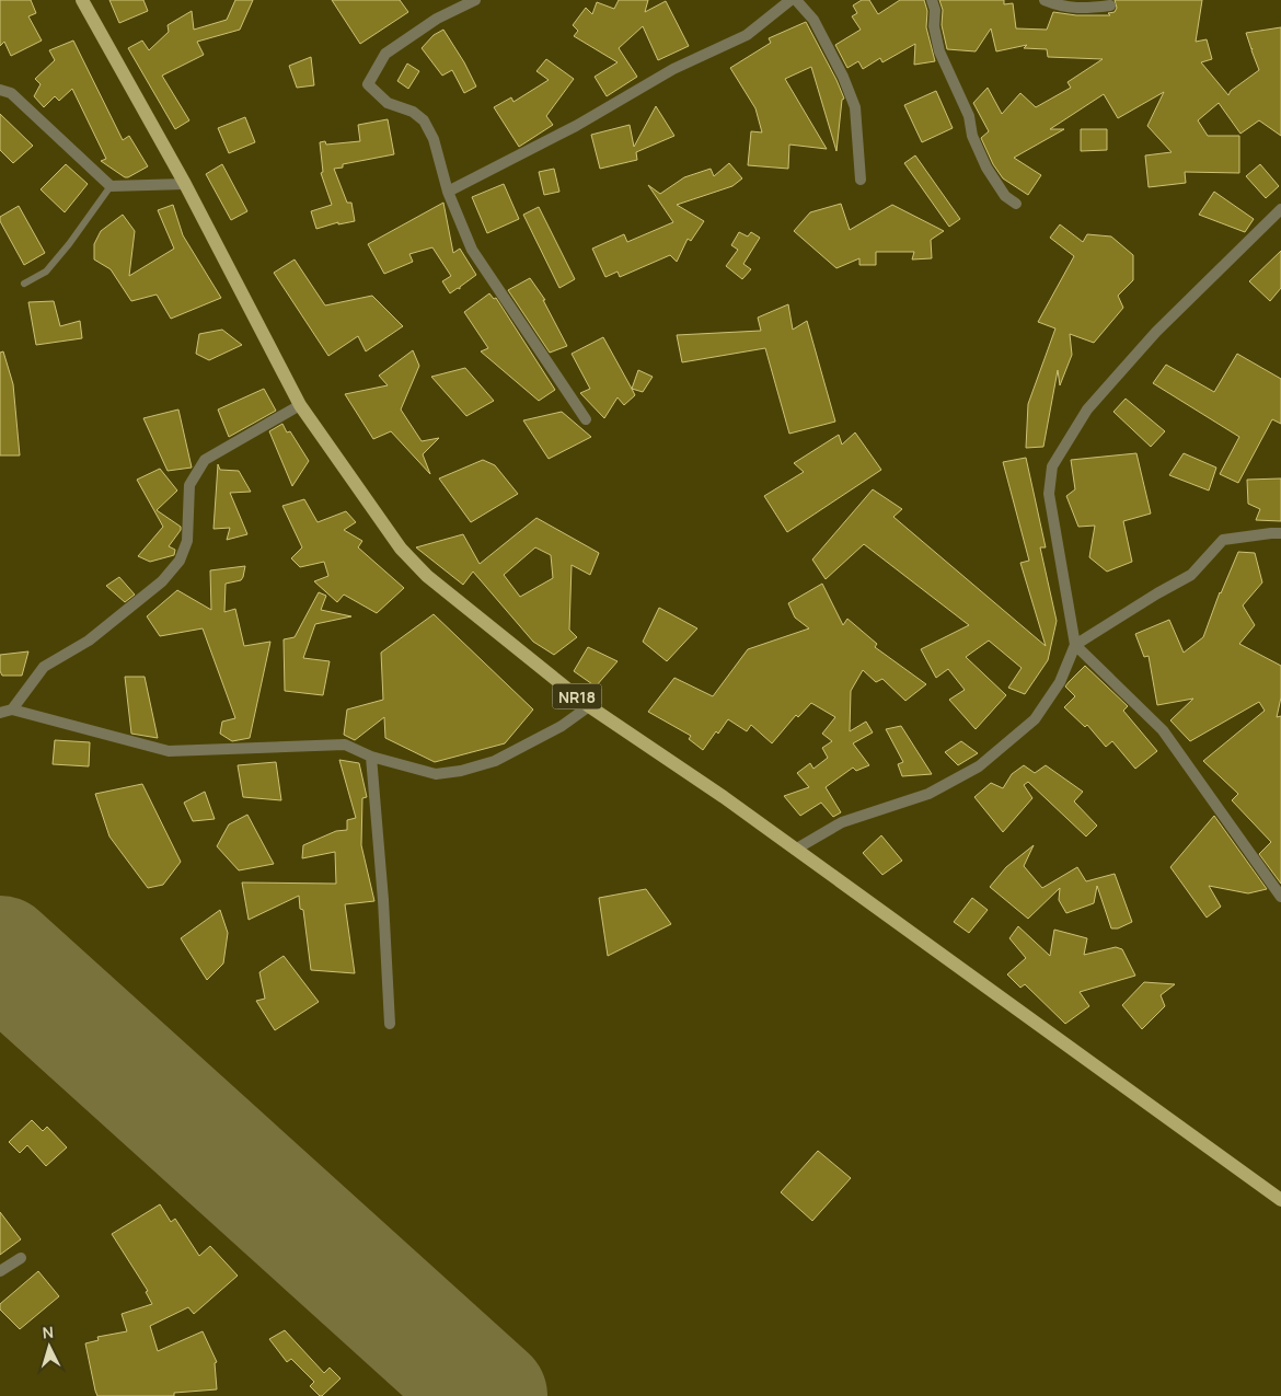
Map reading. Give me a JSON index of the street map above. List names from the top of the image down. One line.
{"streets":{"main road":["NR18"]},"north":"top"}
